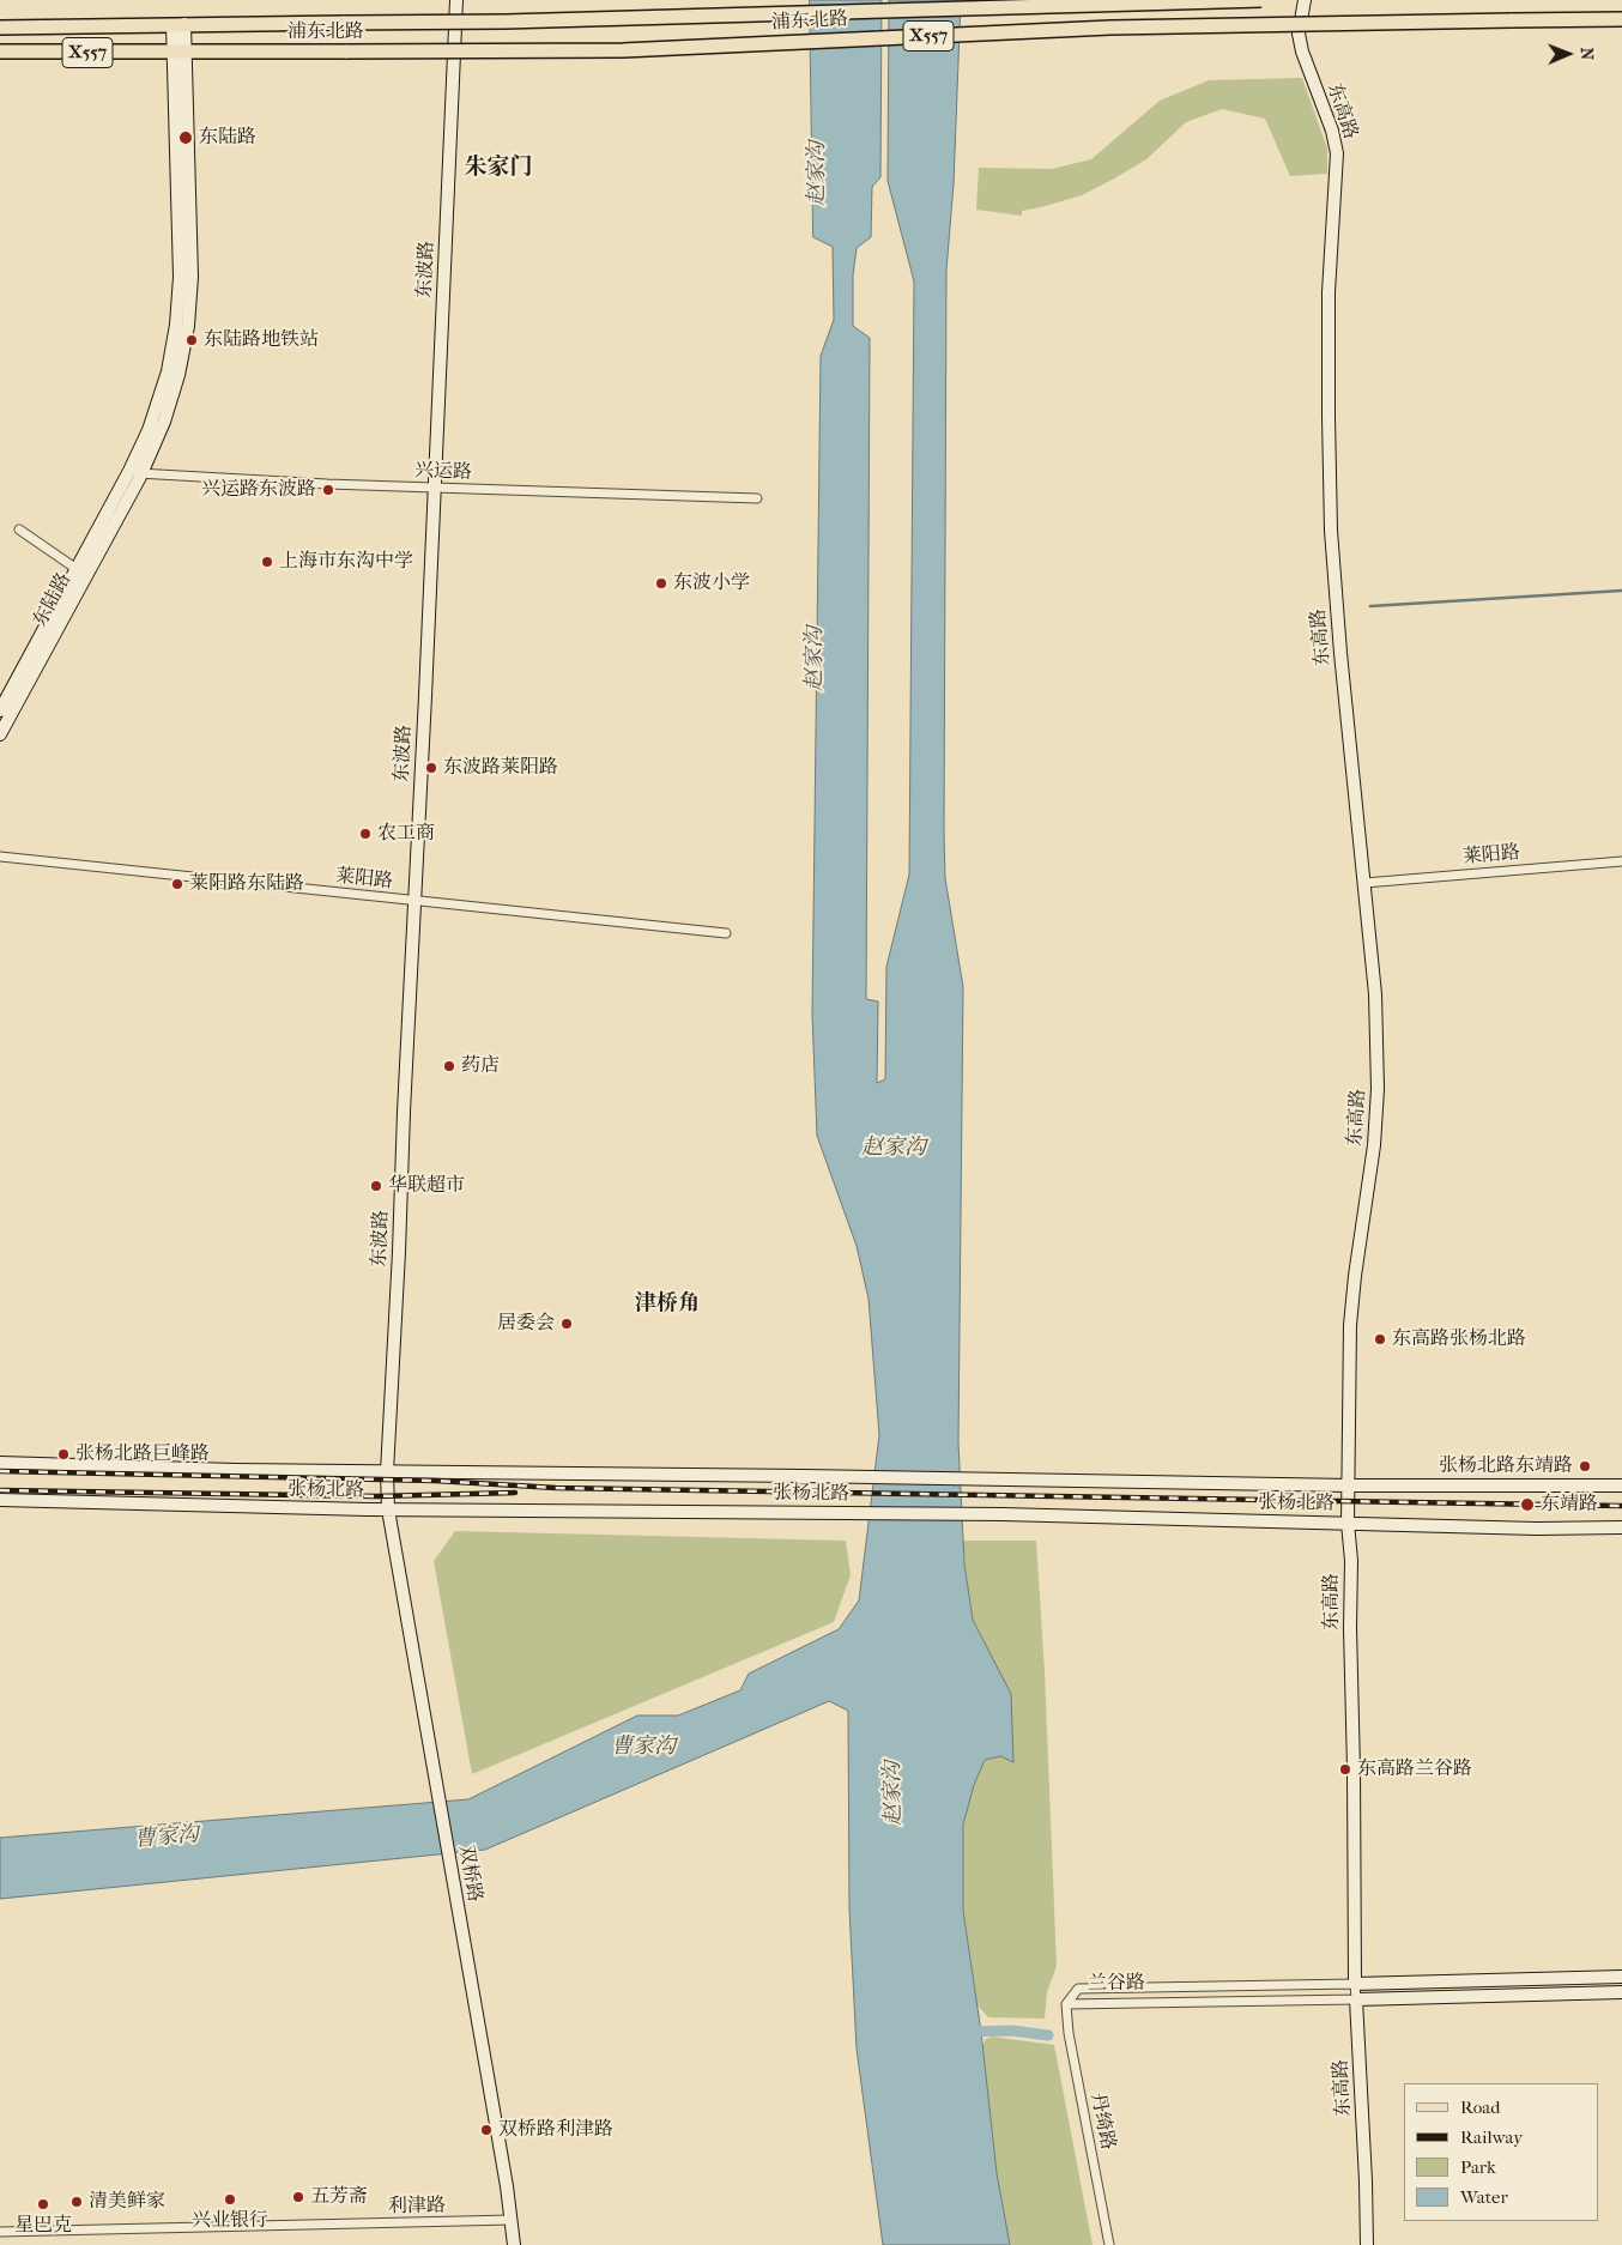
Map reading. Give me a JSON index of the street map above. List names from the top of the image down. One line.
{"streets":{"main road":["浦东北路","X557"],"street":["东高路","东波路","兴运路","东陆路","莱阳路","张杨北路","双桥路","兰谷路","丹绮路","利津路"]},"crossings":[["浦东北路","东陆路"],["东高路","莱阳路"],["东高路","张杨北路"],["东高路","兰谷路"],["东波路","兴运路"],["东波路","莱阳路"],["东波路","张杨北路"],["东波路","双桥路"],["兴运路","东陆路"],["张杨北路","双桥路"],["双桥路","利津路"],["兰谷路","丹绮路"]],"districts":["朱家门","津桥角"],"water":["赵家沟","曹家沟"],"places":["东陆路","东陆路地铁站","兴运路东波路","上海市东沟中学","东波小学","东波路莱阳路","农工商","莱阳路东陆路","药店","华联超市","居委会","东高路张杨北路","张杨北路巨峰路","张杨北路东靖路","东靖路","东高路兰谷路","双桥路利津路","五芳斋","兴业银行","清美鲜家","星巴克"],"legend":["Road","Railway","Park","Water"],"north":"right"}
